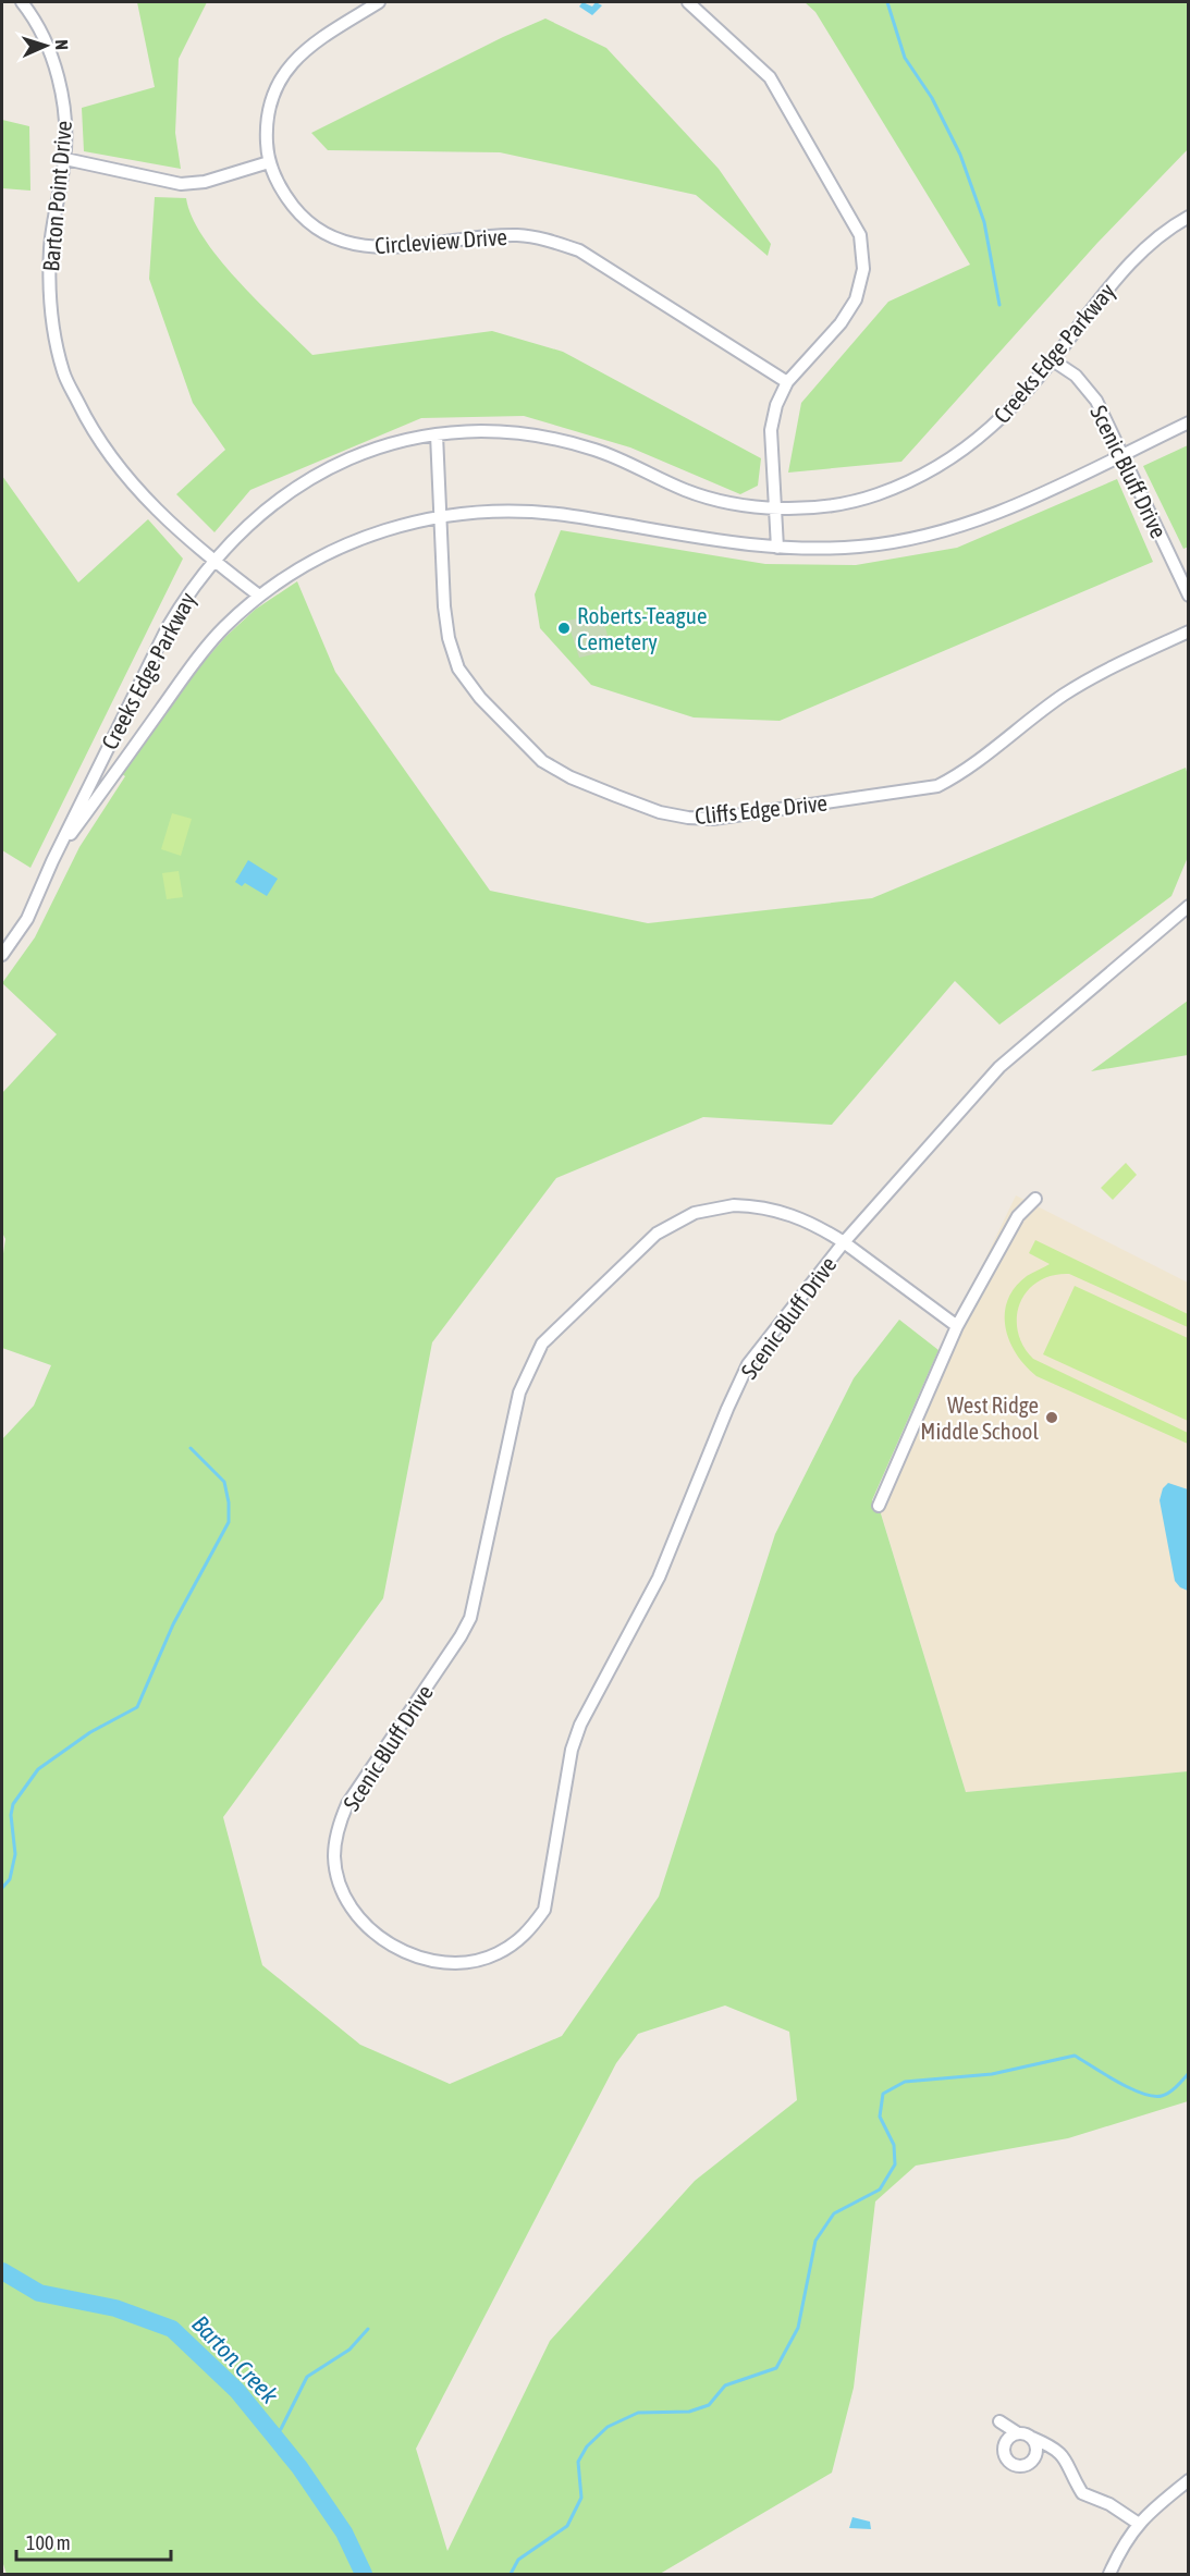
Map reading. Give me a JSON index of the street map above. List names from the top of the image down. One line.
{"streets":{"street":["Barton Point Drive","Circleview Drive","Creeks Edge Parkway","Scenic Bluff Drive","Cliffs Edge Drive"]},"crossings":[["Barton Point Drive","Creeks Edge Parkway"],["Creeks Edge Parkway","Scenic Bluff Drive"],["Creeks Edge Parkway","Cliffs Edge Drive"]],"water":["Barton Creek"],"places":["Roberts-Teague Cemetery","West Ridge Middle School"],"scale_bar":"100 m","north":"right"}
